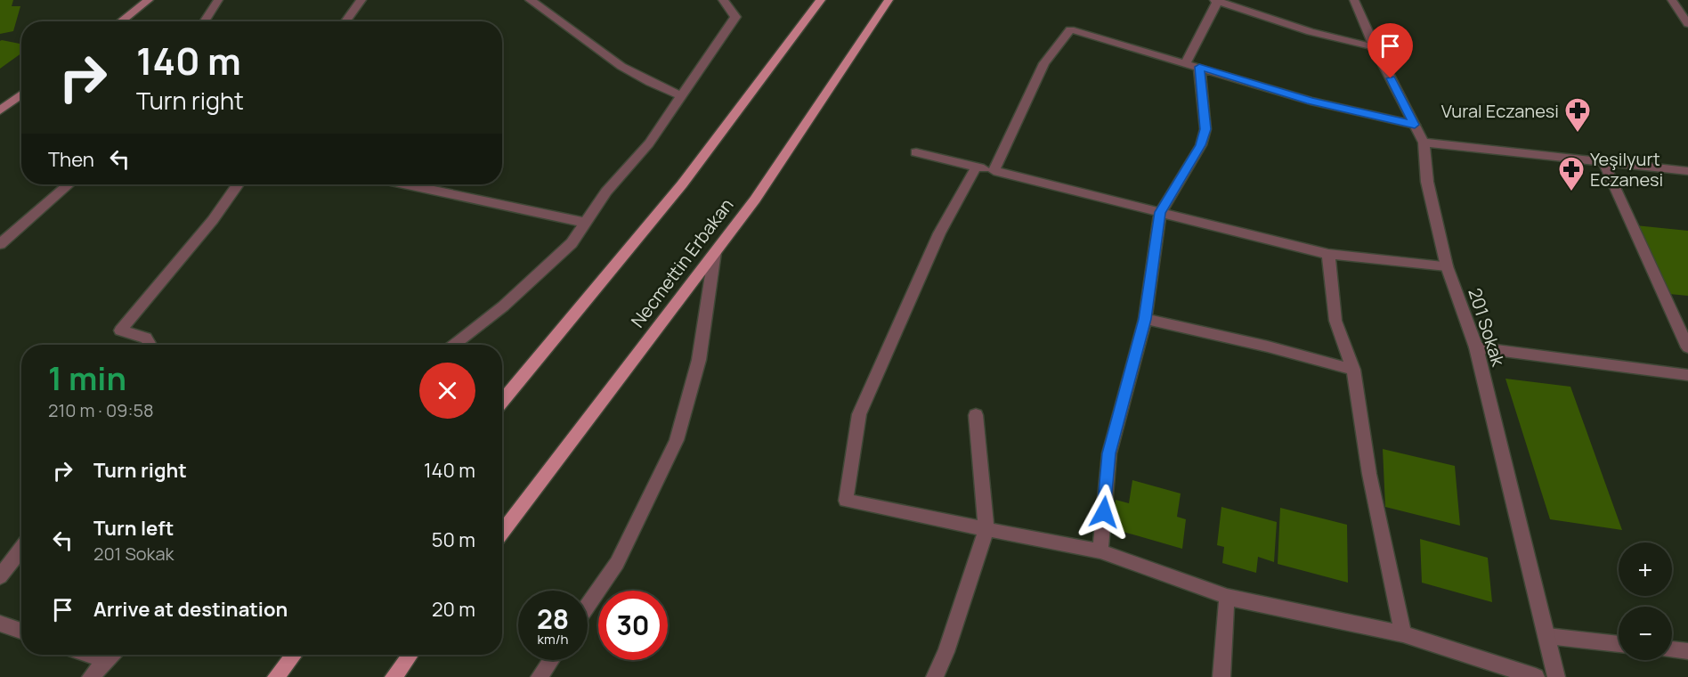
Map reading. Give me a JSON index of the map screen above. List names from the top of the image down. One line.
{"streets":{"main road":["Necmettin Erbakan"],"street":["201 Sokak"]},"places":{"pharmacy":["Vural Eczanesi","Yeşilyurt Eczanesi"]},"page":{"turn":["140 m","Turn right"],"then":"Then","heading":["1 min","210 m · 09:58"],"list":[{"name":"Turn right","value":"140 m"},{"name":"Turn left","note":"201 Sokak","value":"50 m"},{"name":"Arrive at destination","value":"20 m"}],"map_buttons":["+","−"],"speed":"28 km/h","limit":"30"}}
